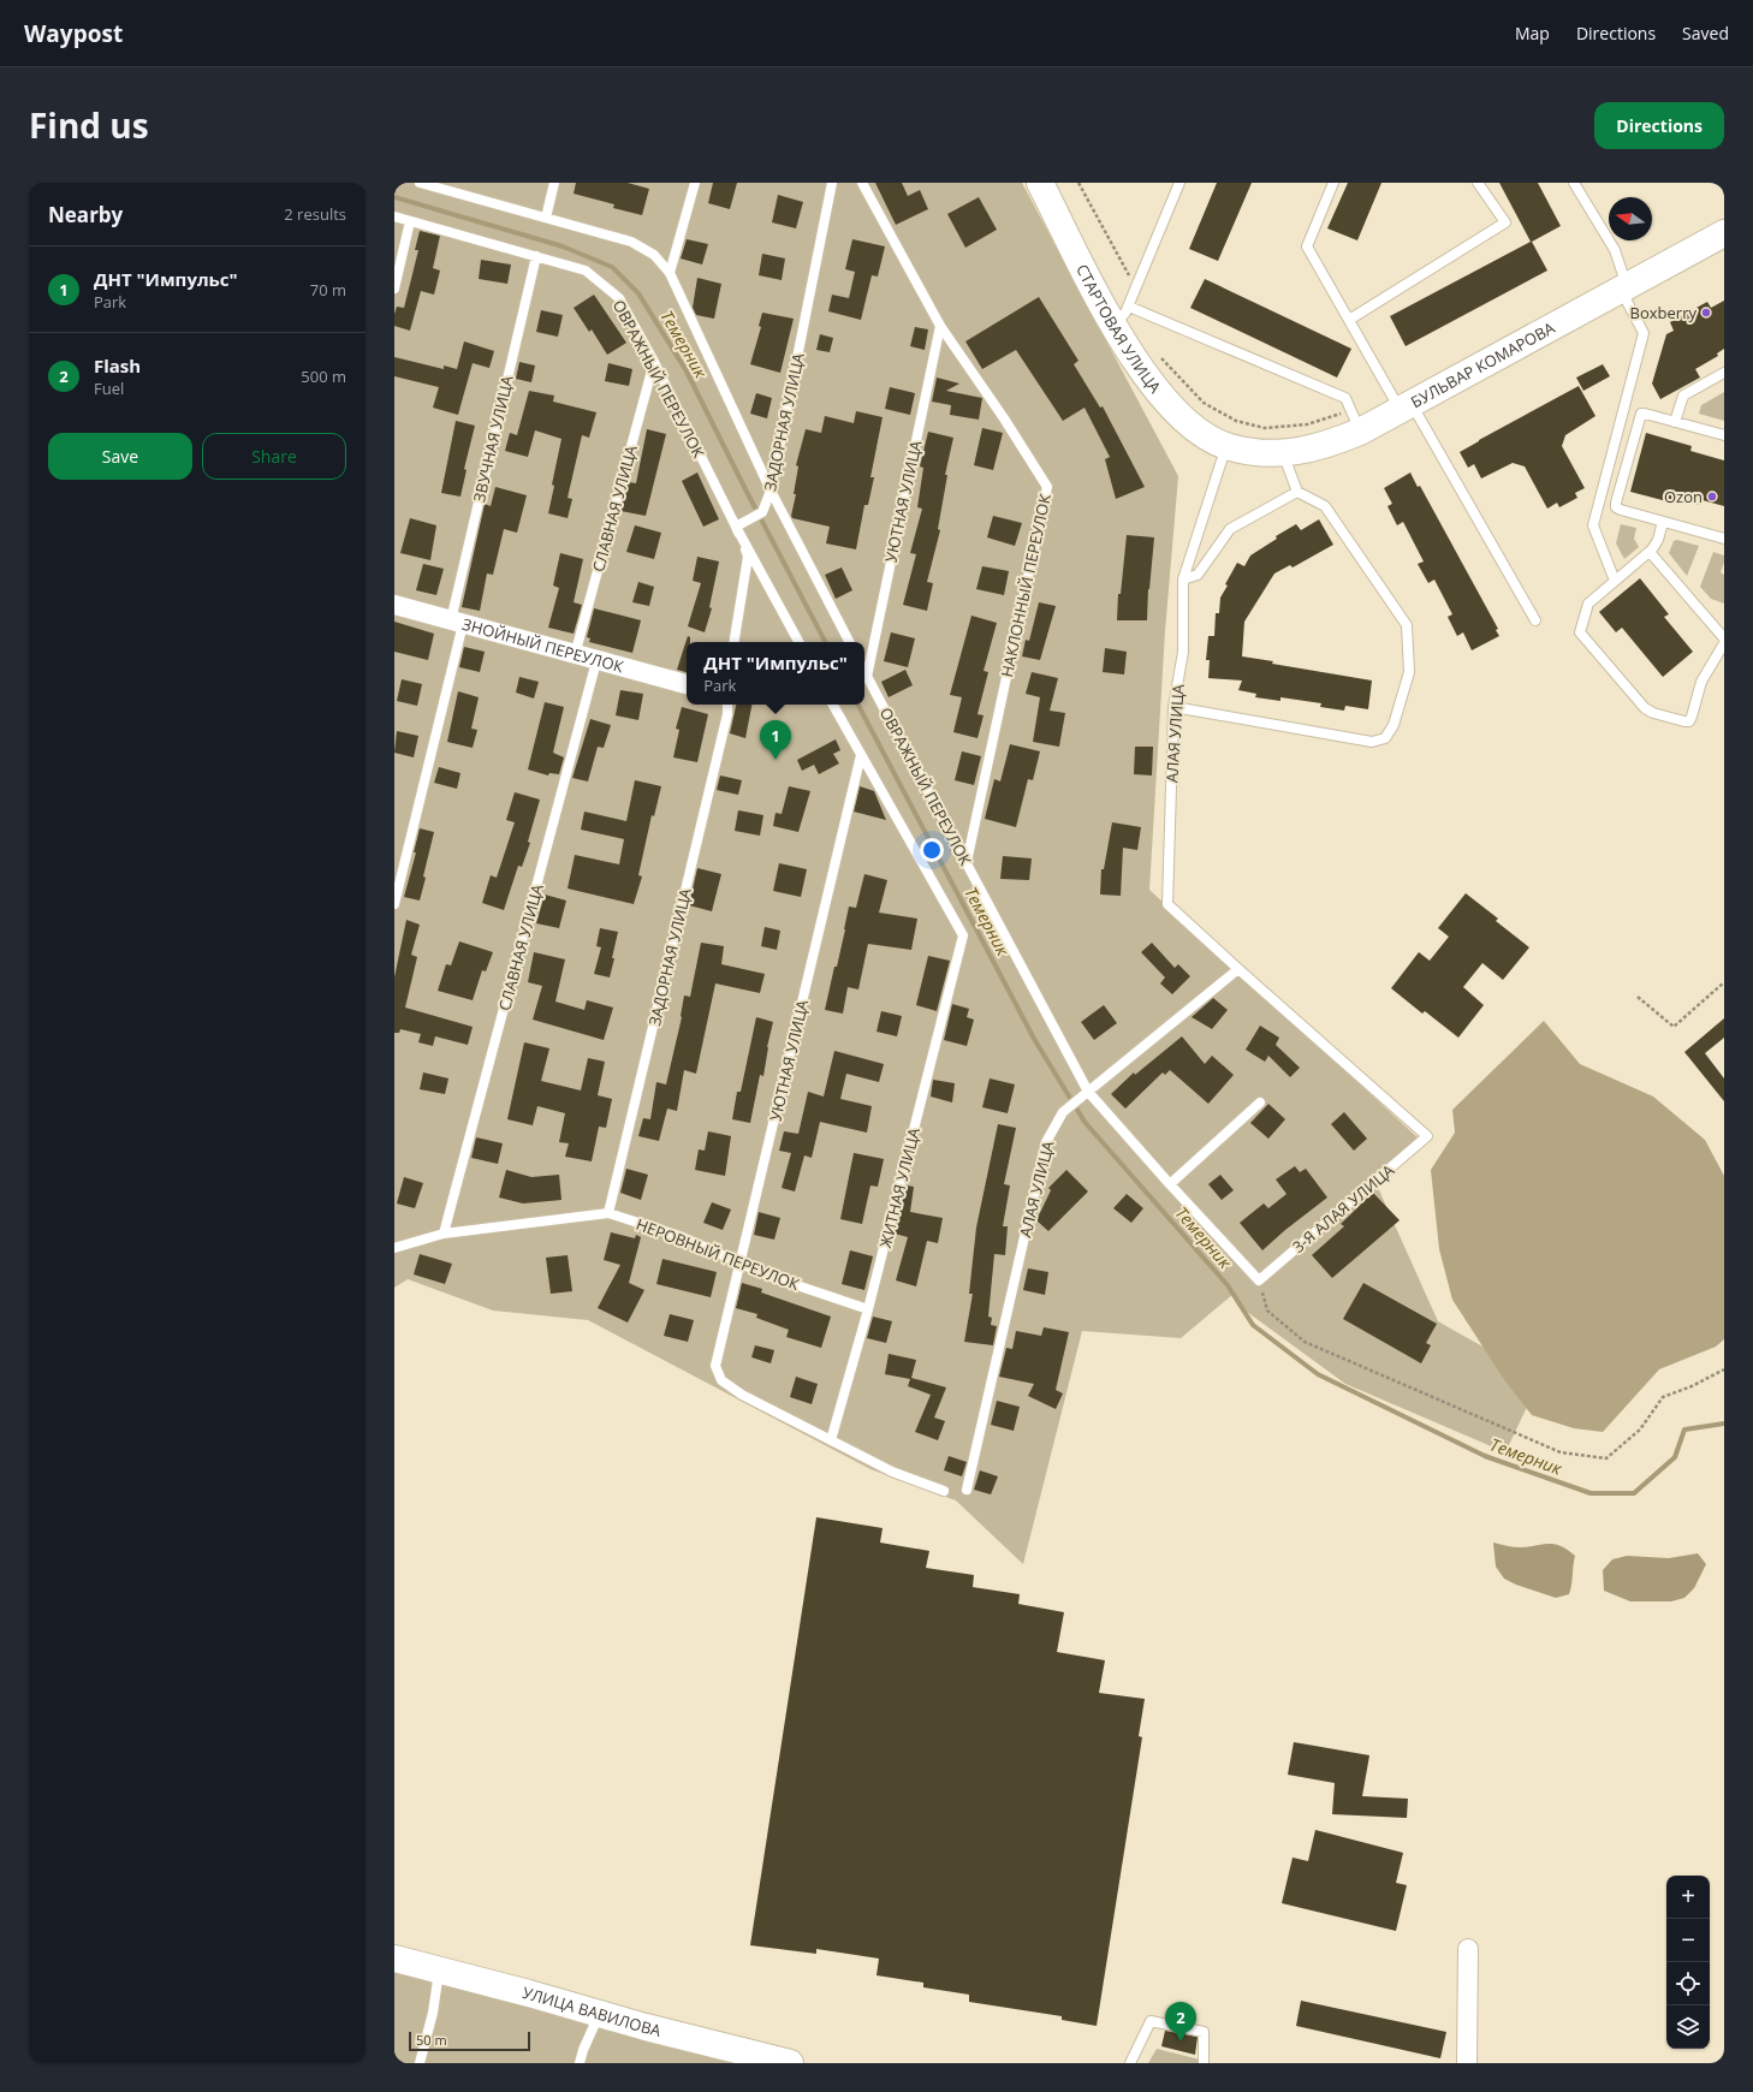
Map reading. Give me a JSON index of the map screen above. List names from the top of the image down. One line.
{"streets":{"street":["СТАРТОВАЯ УЛИЦА","БУЛЬВАР КОМАРОВА","ЗНОЙНЫЙ ПЕРЕУЛОК","УЛИЦА ВАВИЛОВА"],"lane":["ОВРАЖНЫЙ ПЕРЕУЛОК","ЗАДОРНАЯ УЛИЦА","ЗВУЧНАЯ УЛИЦА","УЮТНАЯ УЛИЦА","СЛАВНАЯ УЛИЦА","НАКЛОННЫЙ ПЕРЕУЛОК","АЛАЯ УЛИЦА","ЖИТНАЯ УЛИЦА","3-Я АЛАЯ УЛИЦА","НЕРОВНЫЙ ПЕРЕУЛОК"]},"crossings":[["СТАРТОВАЯ УЛИЦА","БУЛЬВАР КОМАРОВА"],["СТАРТОВАЯ УЛИЦА","АЛАЯ УЛИЦА"],["БУЛЬВАР КОМАРОВА","АЛАЯ УЛИЦА"],["ОВРАЖНЫЙ ПЕРЕУЛОК","ЗАДОРНАЯ УЛИЦА"],["ОВРАЖНЫЙ ПЕРЕУЛОК","ЗВУЧНАЯ УЛИЦА"],["ОВРАЖНЫЙ ПЕРЕУЛОК","УЮТНАЯ УЛИЦА"],["ОВРАЖНЫЙ ПЕРЕУЛОК","СЛАВНАЯ УЛИЦА"],["ОВРАЖНЫЙ ПЕРЕУЛОК","НАКЛОННЫЙ ПЕРЕУЛОК"],["ОВРАЖНЫЙ ПЕРЕУЛОК","АЛАЯ УЛИЦА"],["ОВРАЖНЫЙ ПЕРЕУЛОК","3-Я АЛАЯ УЛИЦА"],["ЗАДОРНАЯ УЛИЦА","НЕРОВНЫЙ ПЕРЕУЛОК"],["ЗВУЧНАЯ УЛИЦА","ЗНОЙНЫЙ ПЕРЕУЛОК"],["УЮТНАЯ УЛИЦА","НАКЛОННЫЙ ПЕРЕУЛОК"],["УЮТНАЯ УЛИЦА","ЖИТНАЯ УЛИЦА"],["УЮТНАЯ УЛИЦА","НЕРОВНЫЙ ПЕРЕУЛОК"],["СЛАВНАЯ УЛИЦА","ЗНОЙНЫЙ ПЕРЕУЛОК"],["СЛАВНАЯ УЛИЦА","НЕРОВНЫЙ ПЕРЕУЛОК"],["АЛАЯ УЛИЦА","3-Я АЛАЯ УЛИЦА"],["ЖИТНАЯ УЛИЦА","НЕРОВНЫЙ ПЕРЕУЛОК"]],"water":["Темерник"],"places":["Boxberry","Ozon"],"scale_bar":"50 m","north":"left","page":{"header":"Waypost","nav":["Map","Directions","Saved"],"title":"Find us","buttons":["Directions",["Save","Share"]],"heading":["Nearby","2 results"],"list":[{"mark":"1","name":"ДНТ \"Импульс\"","note":"Park","value":"70 m"},{"mark":"2","name":"Flash","note":"Fuel","value":"500 m"}],"popup":["ДНТ \"Импульс\"","Park"],"pins":["1","2"],"map_buttons":["+","−"],"scale":"50 m"}}
